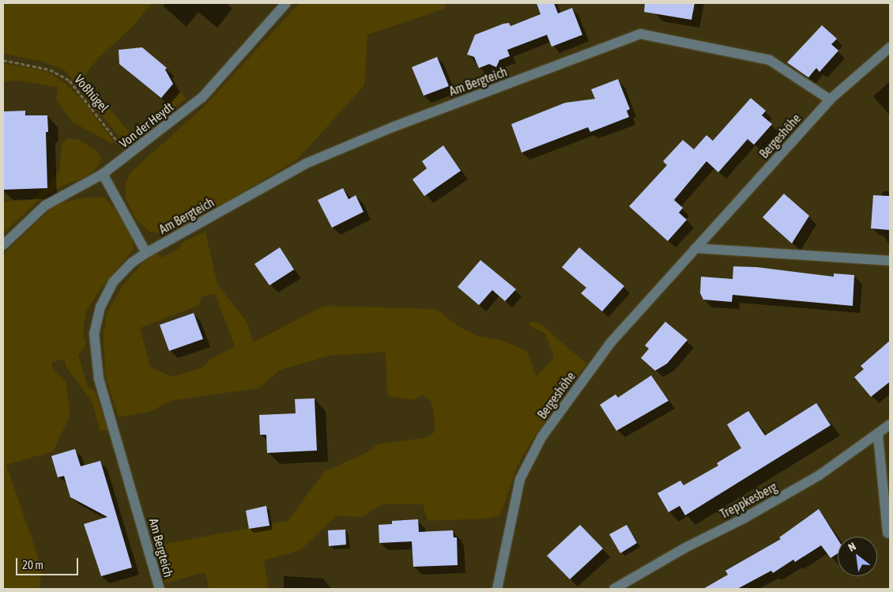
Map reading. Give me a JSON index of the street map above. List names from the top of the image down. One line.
{"streets":{"street":["Am Bergteich","Von der Heydt","Bergeshöhe","Treppkesberg"],"path":["Voßhügel"]},"crossings":[["Am Bergteich","Bergeshöhe"],["Voßhügel","Von der Heydt"]],"scale_bar":"20 m","north":"top left"}
